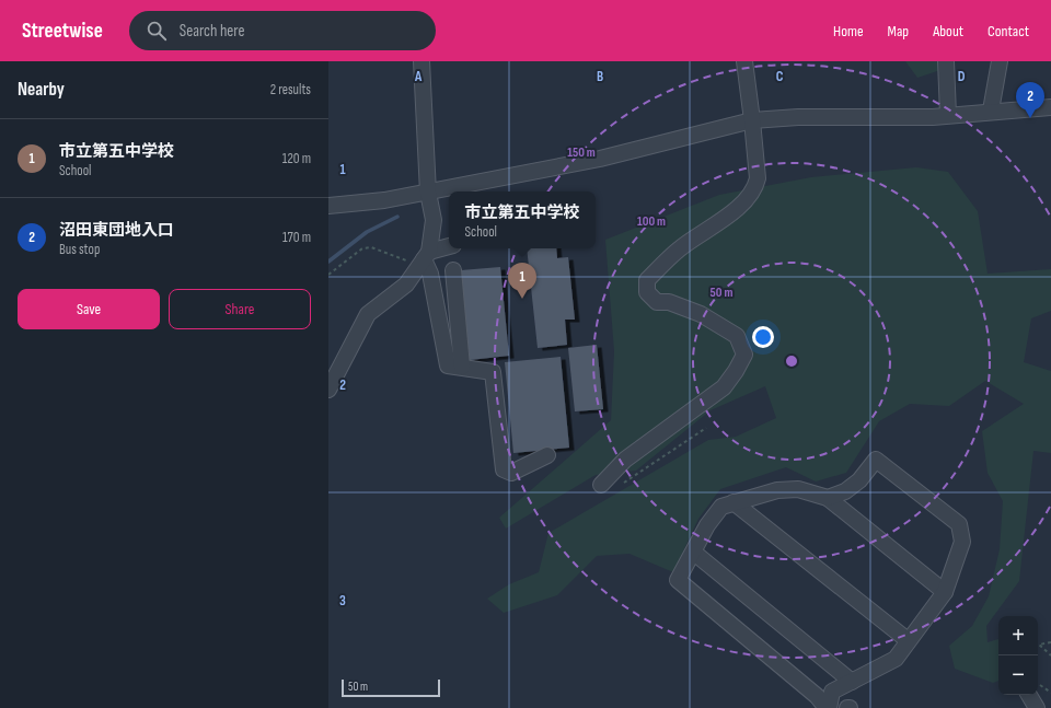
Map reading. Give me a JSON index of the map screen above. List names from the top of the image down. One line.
{"scale_bar":"50 m","page":{"header":"Streetwise","search":"Search here","nav":["Home","Map","About","Contact"],"heading":["Nearby","2 results"],"pins":["2","1"],"list":[{"mark":"1","name":"市立第五中学校","note":"School","value":"120 m"},{"mark":"2","name":"沼田東団地入口","note":"Bus stop","value":"170 m"}],"popup":["市立第五中学校","School"],"buttons":["Save","Share"],"map_buttons":["+","−"],"scale":"50 m"},"grid":{"columns":["A","B","C","D"],"rows":["1","2","3"]},"rings":["150 m","100 m","50 m"]}
